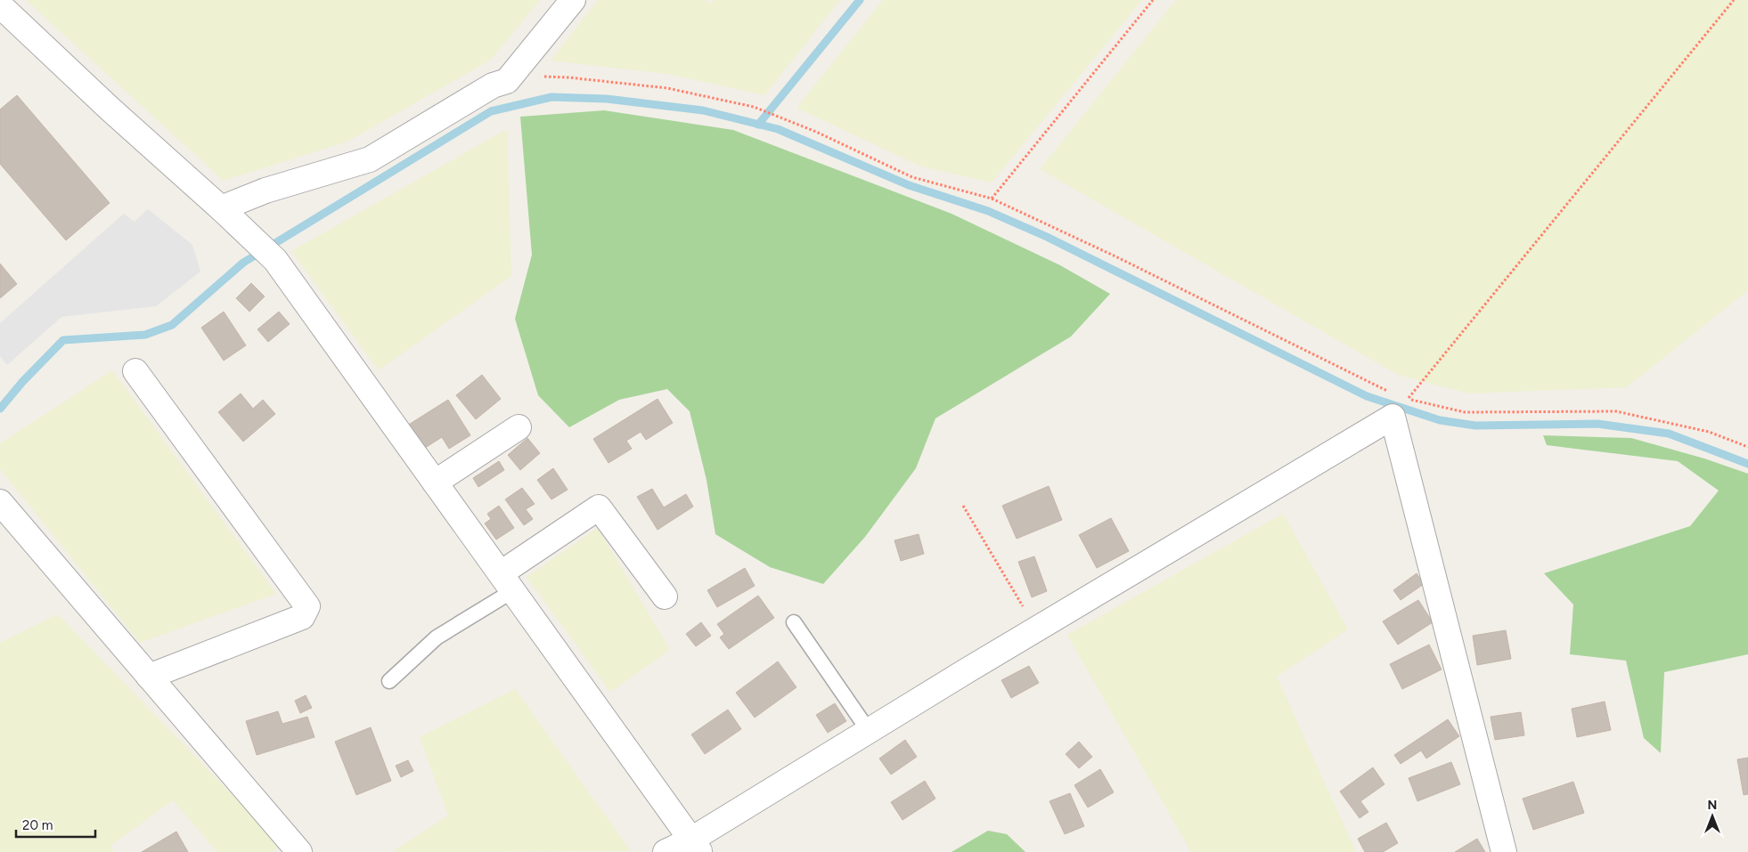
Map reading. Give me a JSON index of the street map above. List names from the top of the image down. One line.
{"scale_bar":"20 m","north":"top"}
